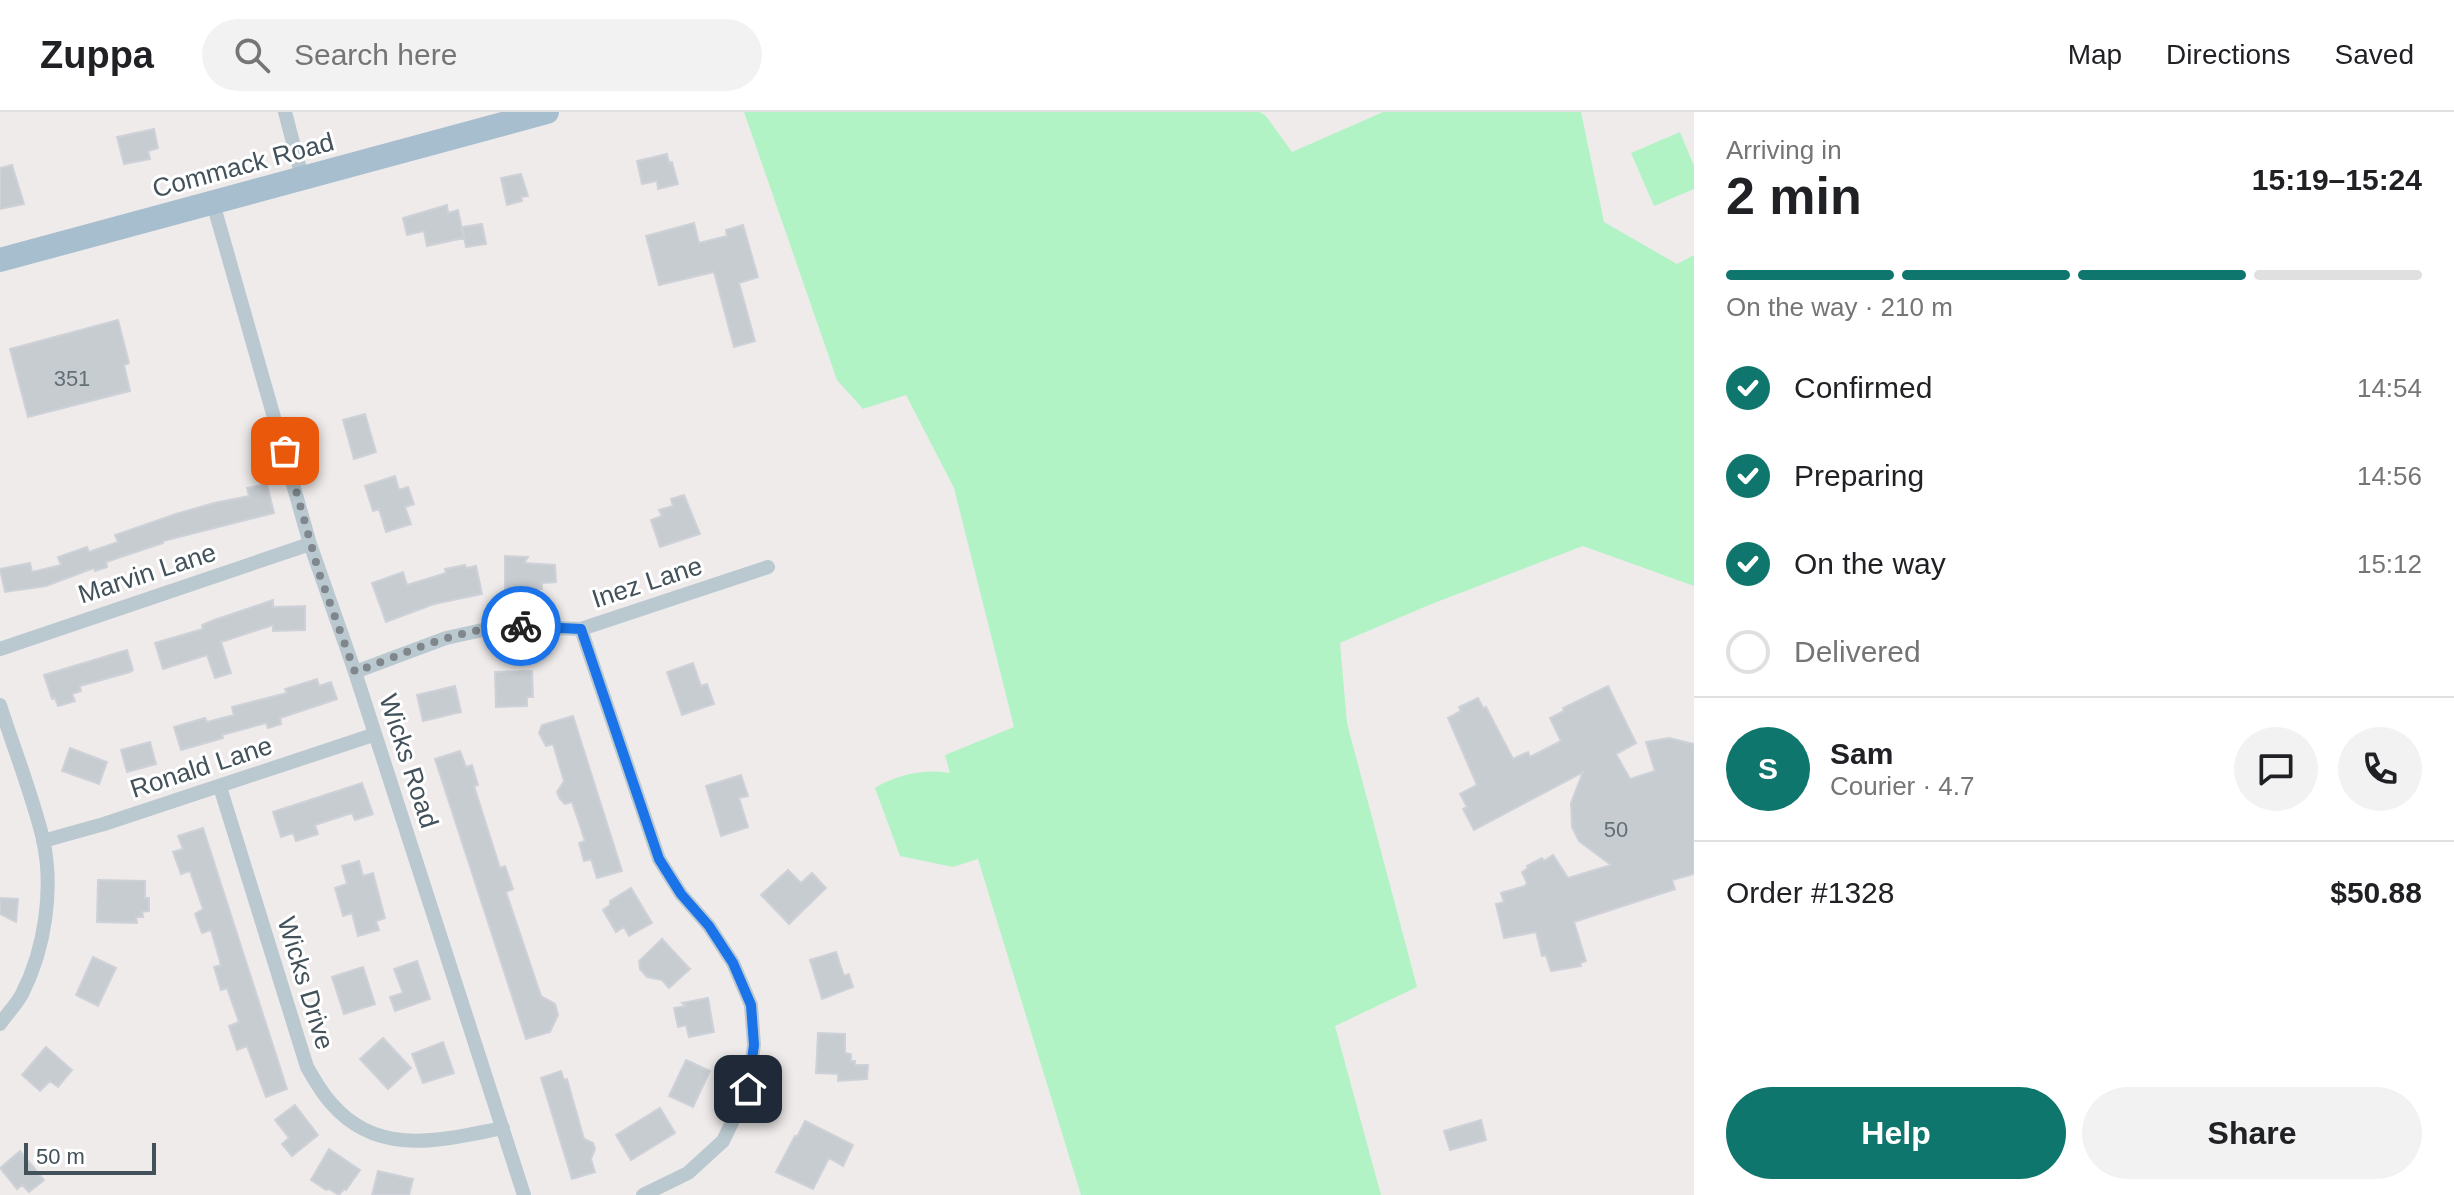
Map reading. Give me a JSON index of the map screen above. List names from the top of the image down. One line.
{"streets":{"main road":["Commack Road"],"street":["Marvin Lane","Inez Lane","Wicks Road","Ronald Lane","Wicks Drive"]},"crossings":[["Commack Road","Wicks Road"],["Marvin Lane","Wicks Road"],["Inez Lane","Wicks Road"],["Wicks Road","Ronald Lane"],["Wicks Road","Wicks Drive"],["Ronald Lane","Wicks Drive"]],"house_numbers":["351","50"],"scale_bar":"50 m","page":{"header":"Zuppa","search":"Search here","nav":["Map","Directions","Saved"],"heading":["2 min","Arriving in","15:19–15:24"],"panel":["Sam","Courier · 4.7","Order #1328","$50.88"],"bar":"On the way · 210 m","list":[["Confirmed","14:54"],["Preparing","14:56"],["On the way","15:12"],"Delivered"],"round":"S","buttons":["Help","Share"],"scale":"50 m"}}
